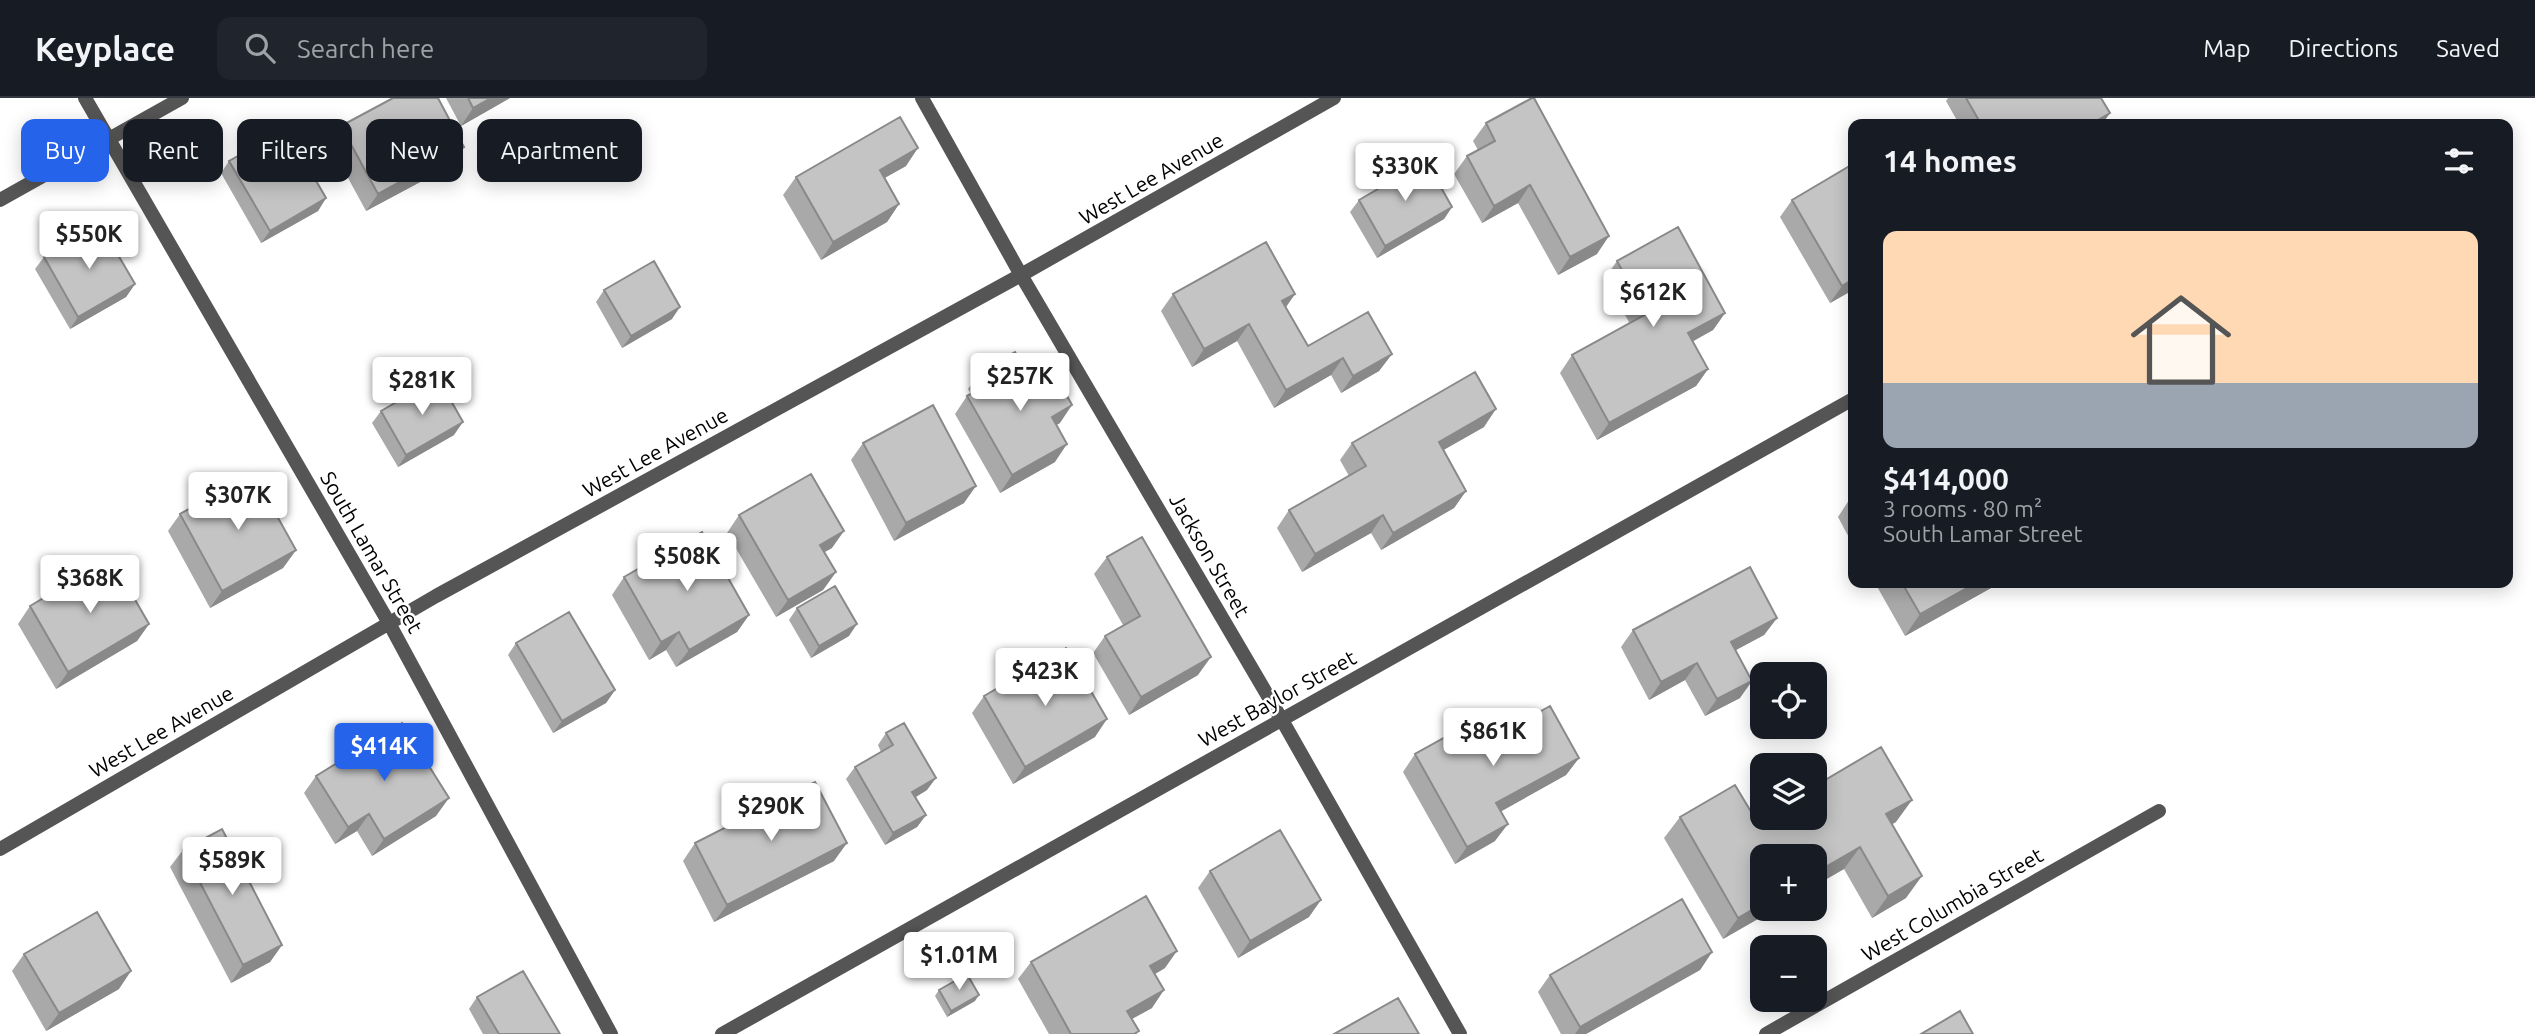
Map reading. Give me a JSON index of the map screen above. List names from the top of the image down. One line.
{"streets":{"street":["West Lee Avenue","South Lamar Street","Jackson Street","West Baylor Street","West Columbia Street"]},"crossings":[["West Lee Avenue","South Lamar Street"],["West Lee Avenue","Jackson Street"],["Jackson Street","West Baylor Street"]],"page":{"header":"Keyplace","search":"Search here","nav":["Map","Directions","Saved"],"chip":["Buy","Rent","Filters","New","Apartment"],"heading":"14 homes","price":["$330K","$550K","$612K","$257K","$281K","$307K","$508K","$368K","$423K","$861K","$414K","$290K","$589K","$1.01M"],"list":[{"name":"$414,000","note":"3 rooms · 80 m² · South Lamar Street"}],"map_buttons":["+","−"]}}
